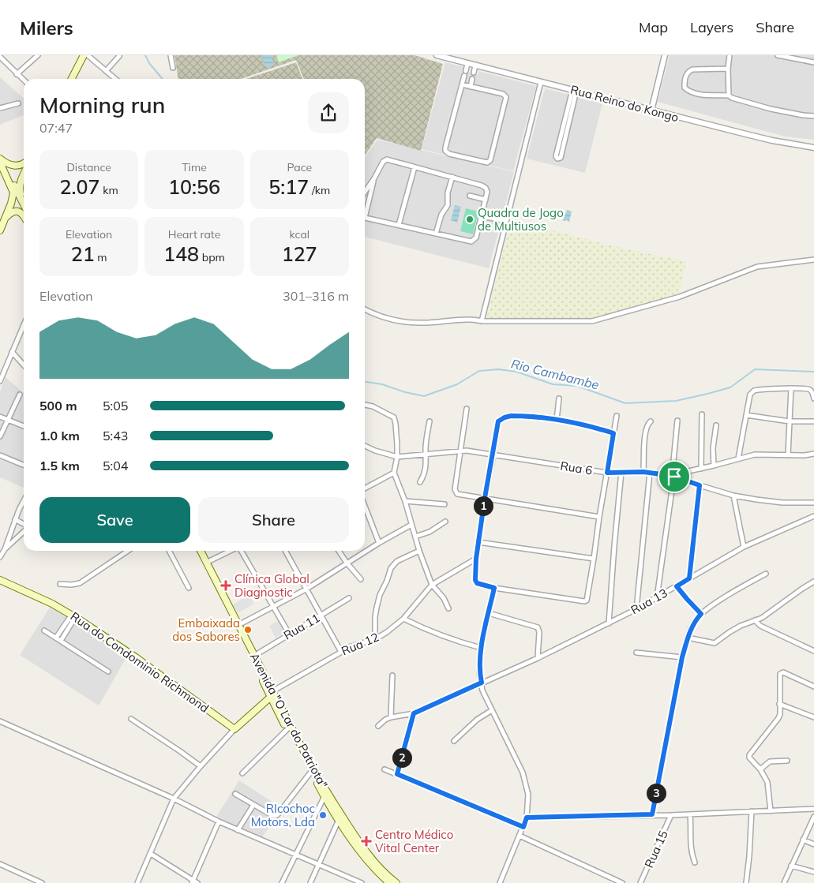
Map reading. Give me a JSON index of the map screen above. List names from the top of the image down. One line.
{"streets":{"main road":["Rua do Condominio Richmond","Avenida \"O Lar do Patriota\""],"street":["Rua Reino do Kongo","Rua 6","Rua 13","Rua 11","Rua 12","Rua 15"]},"crossings":[["Rua 11","Avenida \"O Lar do Patriota\""],["Rua 12","Avenida \"O Lar do Patriota\""]],"water":["Rio Cambambe"],"places":{"other":["Quadra de Jogo de Multiusos","Embaixada dos Sabores","RIcochoc Motors, Lda"],"health":["Clínica Global Diagnostic","Centro Médico Vital Center"]},"page":{"header":"Milers","nav":["Map","Layers","Share"],"heading":["Morning run","07:47"],"stats":[["Distance","2.07 km"],["Time","10:56"],["Pace","5:17 /km"],["Elevation","21 m"],["Heart rate","148 bpm"],["kcal","127"]],"chart":["Elevation","301–316 m"],"list":[{"name":"500 m","note":"5:05"},{"name":"1.0 km","note":"5:43"},{"name":"1.5 km","note":"5:04"}],"buttons":["Save","Share"],"pins":["1","2","3"]}}
